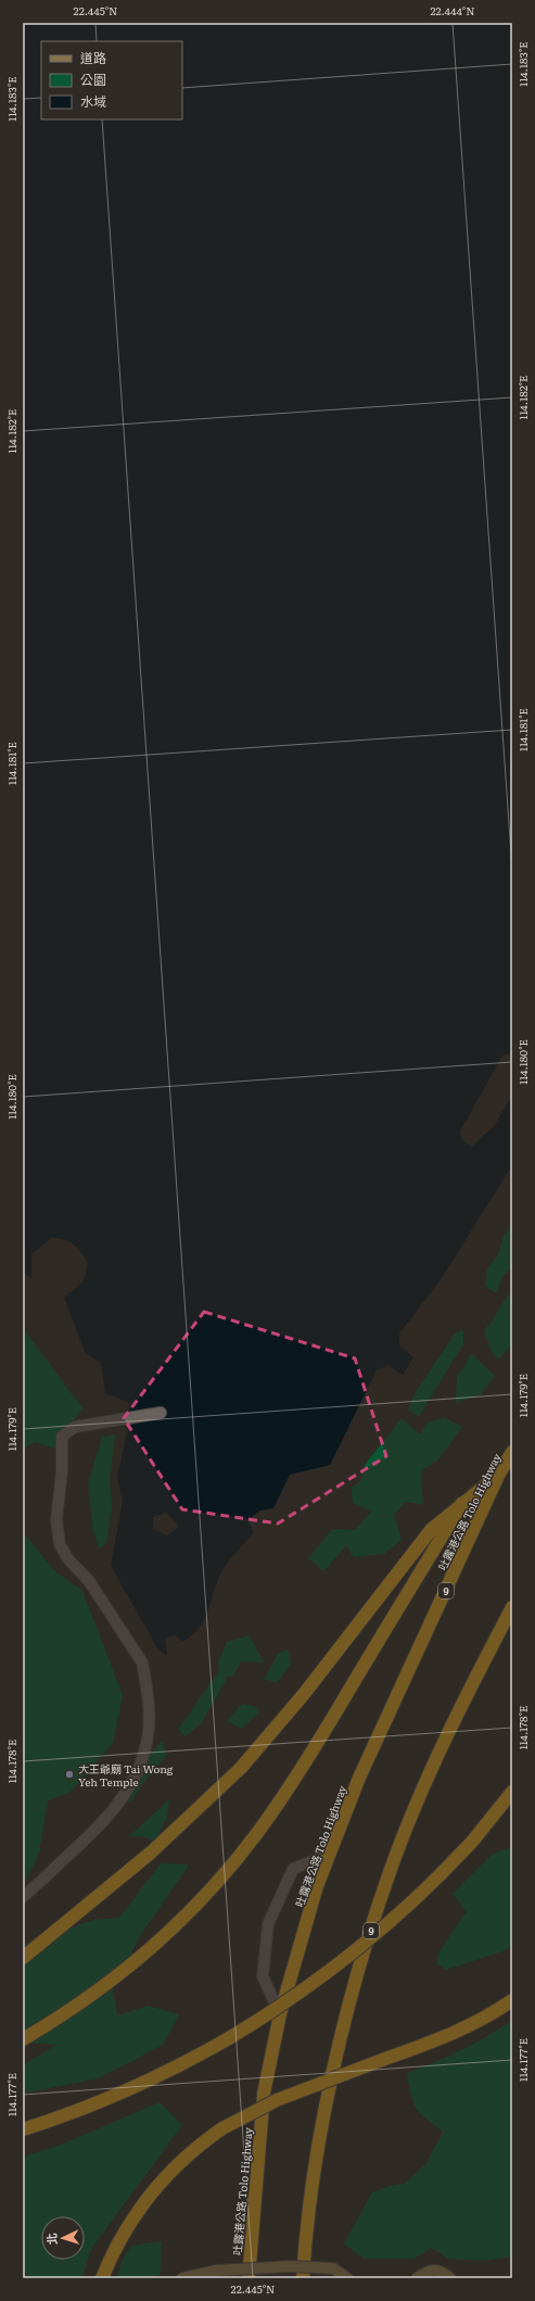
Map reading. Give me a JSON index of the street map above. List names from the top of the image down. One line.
{"streets":{"highway":["吐露港公路 Tolo Highway","9"]},"places":["大王爺廟 Tai Wong Yeh Temple"],"legend":["道路","公園","水域"],"north":"left","coordinates":["22.445°N","22.444°N","114.183°E","114.182°E","114.181°E","114.180°E","114.179°E","114.178°E","114.177°E"]}
